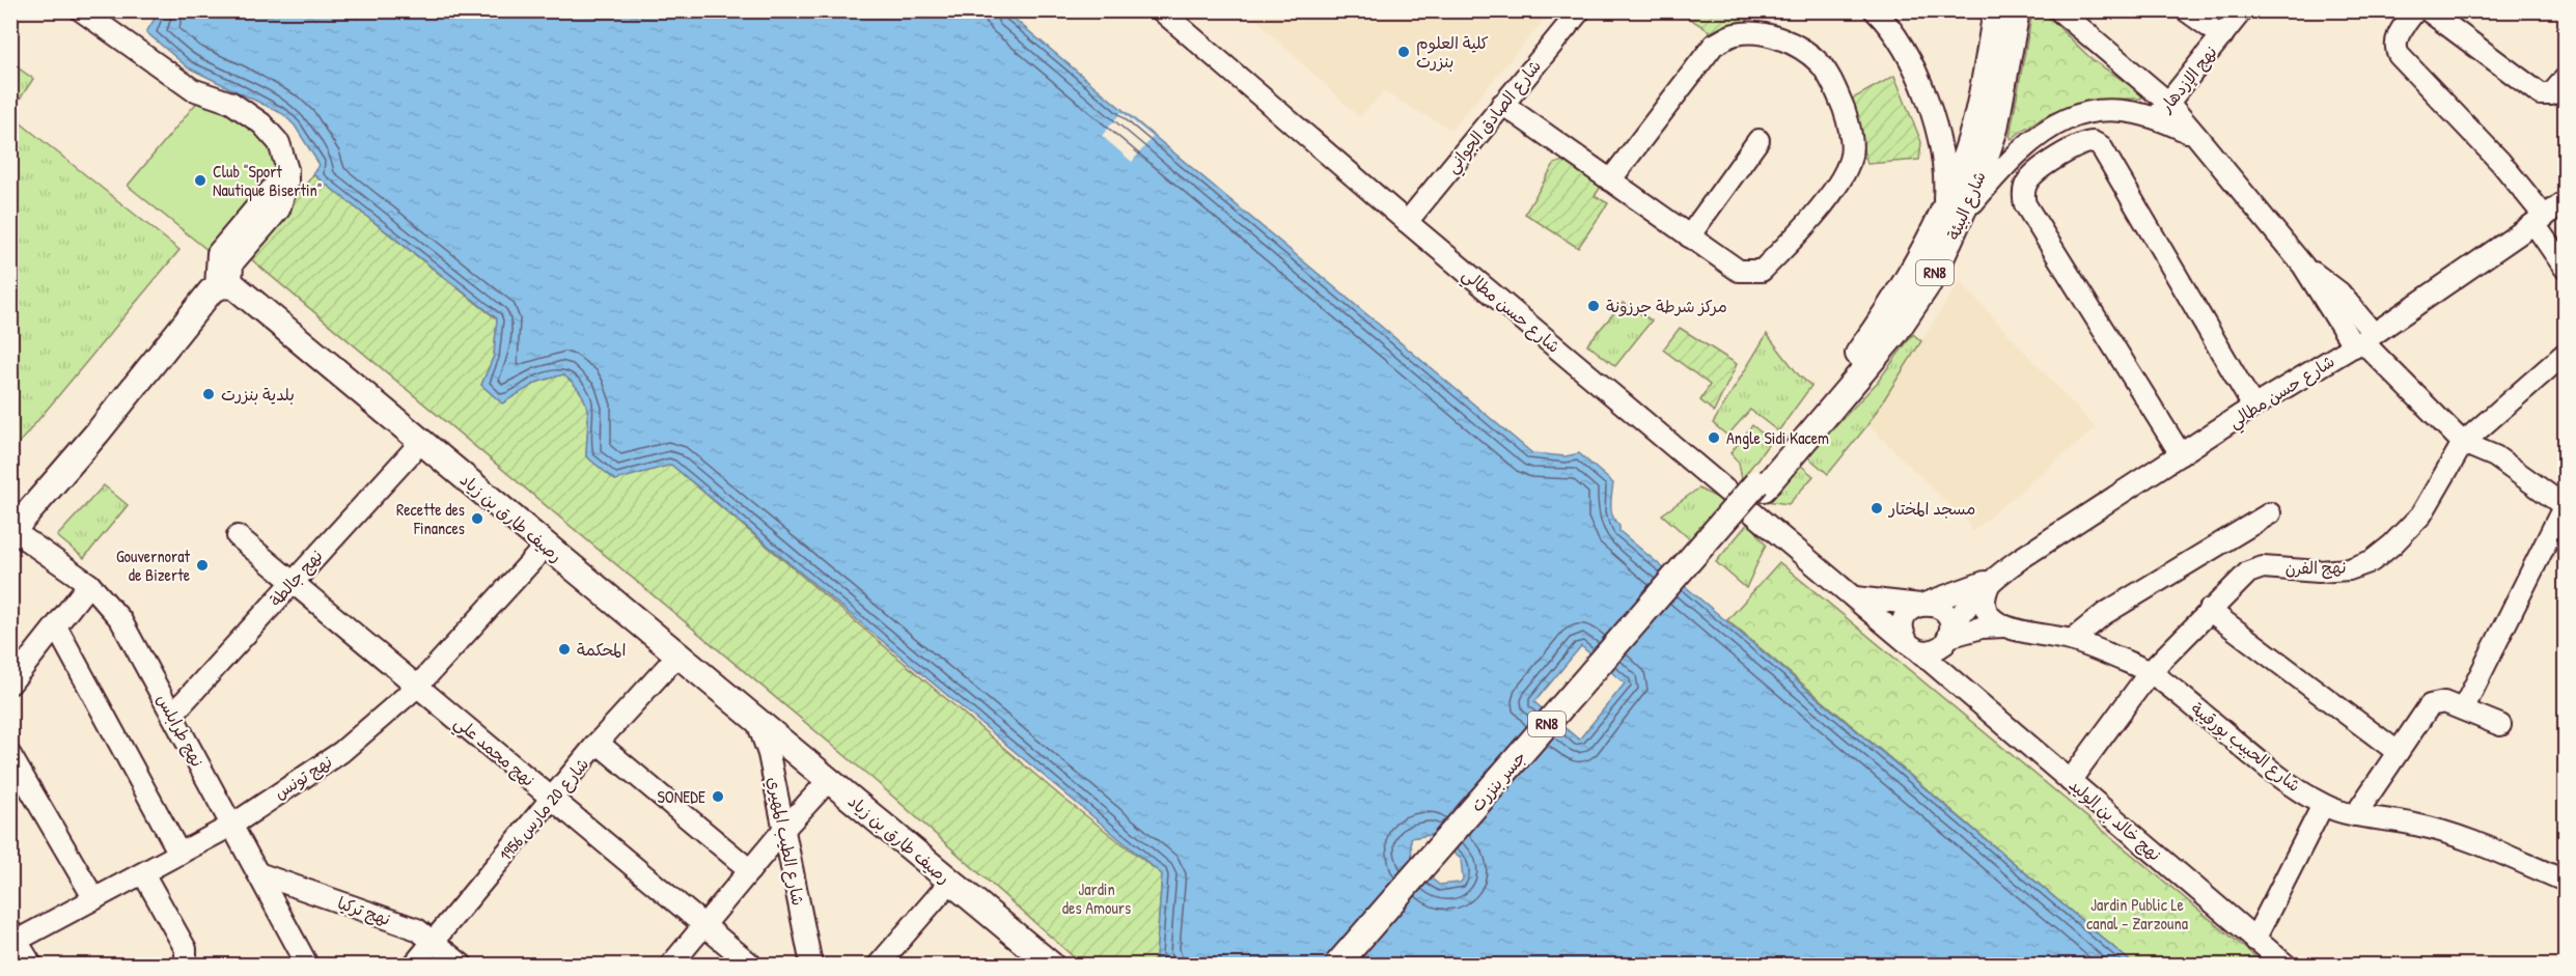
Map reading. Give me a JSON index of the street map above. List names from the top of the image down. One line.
{"streets":{"main road":["شارع البيئة","RN8","رصيف طارق بن زياد","جسر بنزرت"],"street":["نهج الإزدهار","شارع الصادق الجواني","شارع حسن مطالي","نهج الفرن","نهج جالطة","نهج طرابلس","شارع الحبيب بورقيبة","نهج محمد علي","نهج تونس","شارع 20 مارس 1956","نهج خالد بن الوليد","شارع الطيب المهيري","نهج تركيا"]},"crossings":[["شارع الصادق الجواني","شارع حسن مطالي"],["شارع البيئة","جسر بنزرت"],["شارع حسن مطالي","شارع الحبيب بورقيبة"],["شارع حسن مطالي","نهج خالد بن الوليد"],["رصيف طارق بن زياد","نهج جالطة"],["رصيف طارق بن زياد","نهج تونس"],["رصيف طارق بن زياد","شارع 20 مارس 1956"],["رصيف طارق بن زياد","شارع الطيب المهيري"],["نهج الفرن","شارع الحبيب بورقيبة"],["نهج الفرن","نهج خالد بن الوليد"],["نهج جالطة","نهج طرابلس"],["نهج جالطة","نهج محمد علي"],["نهج طرابلس","نهج تونس"],["نهج طرابلس","نهج تركيا"],["نهج محمد علي","نهج تونس"],["نهج محمد علي","شارع 20 مارس 1956"],["شارع 20 مارس 1956","نهج تركيا"]],"parks":["Jardin des Amours","Jardin Public Le canal - Zarzouna"],"places":["كلية العلوم بنزرت","Club \"Sport Nautique Bisertin\"","مركز شرطة جرزونة","بلدية بنزرت","Angle Sidi Kacem","مسجد المختار","Recette des Finances","Gouvernorat de Bizerte","المحكمة","SONEDE"]}
